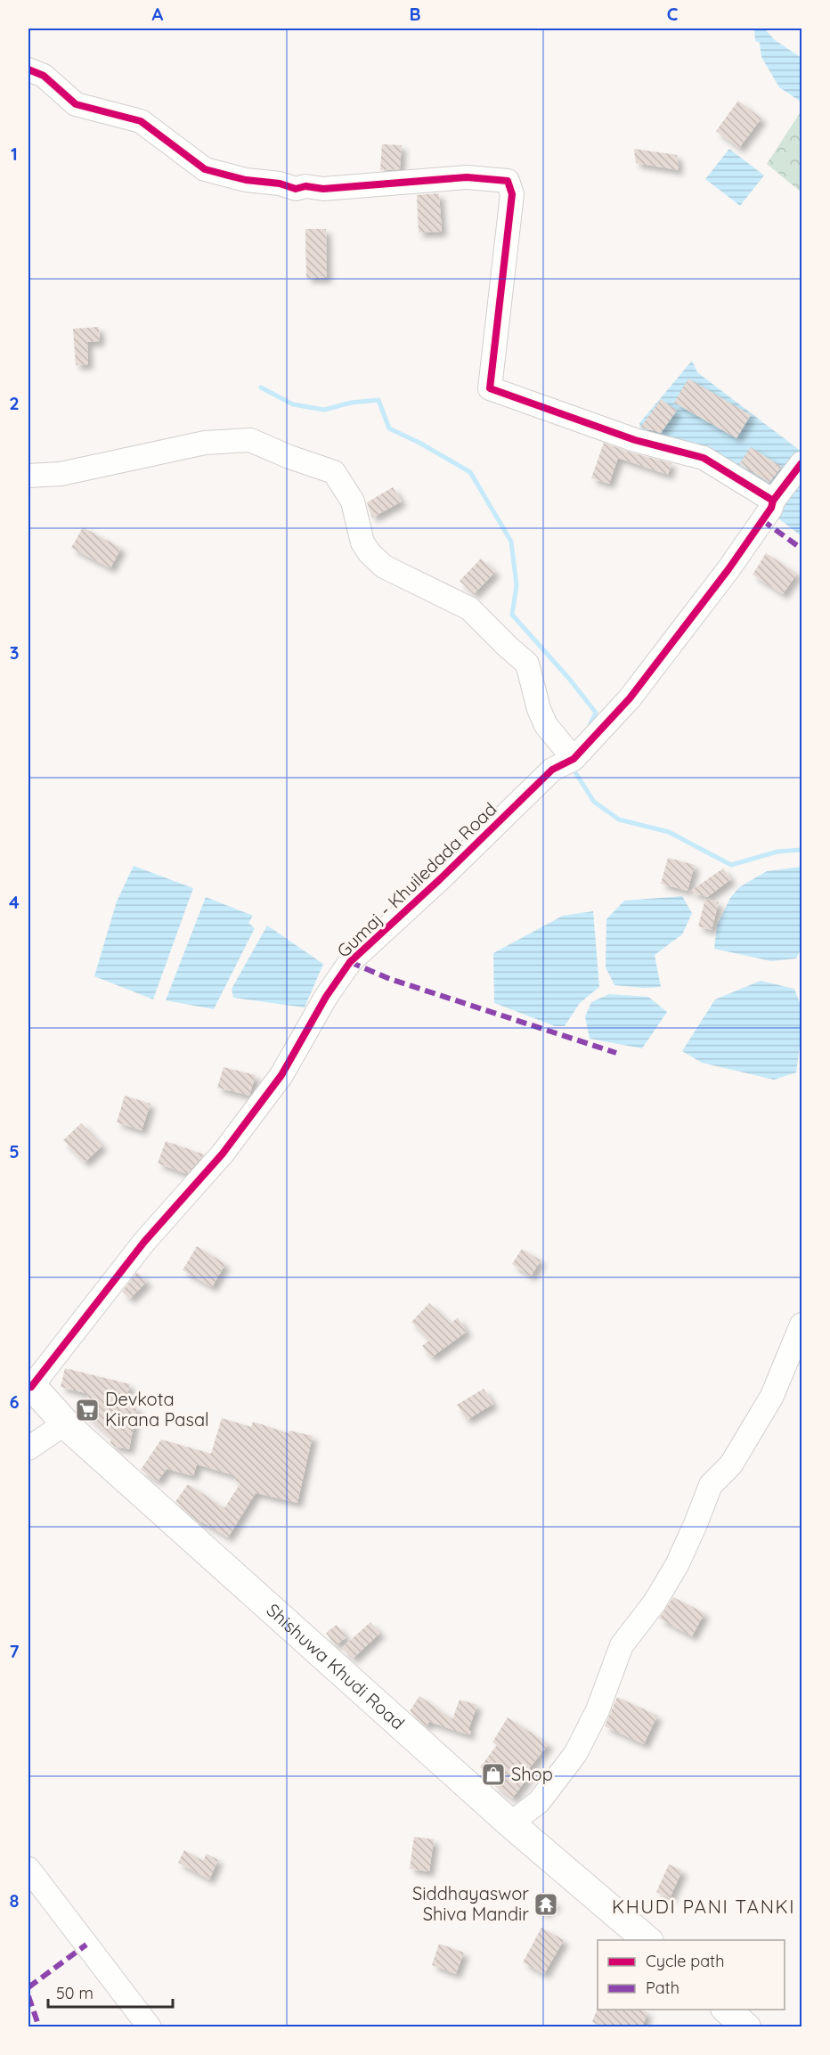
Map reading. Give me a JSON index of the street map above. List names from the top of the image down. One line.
{"streets":{"main road":["Shishuwa Khudi Road"],"street":["Gumaj - Khuiledada Road"]},"crossings":[["Gumaj - Khuiledada Road","Shishuwa Khudi Road"]],"districts":["KHUDI PANI TANKI"],"places":{"supermarket":["Devkota Kirana Pasal"],"shop":["Shop"],"temple":["Siddhayaswor Shiva Mandir"]},"legend":["Cycle path","Path"],"scale_bar":"50 m","grid":{"columns":["A","B","C"],"rows":["1","2","3","4","5","6","7","8"]}}
